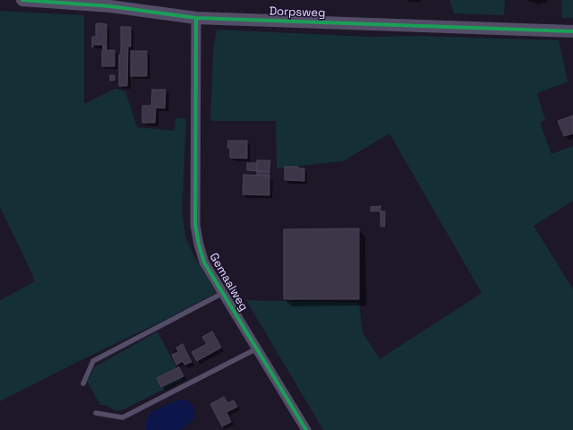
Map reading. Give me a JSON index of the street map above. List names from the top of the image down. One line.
{"streets":{"street":["Dorpsweg","Gemaalweg"]},"crossings":[["Dorpsweg","Gemaalweg"]]}
